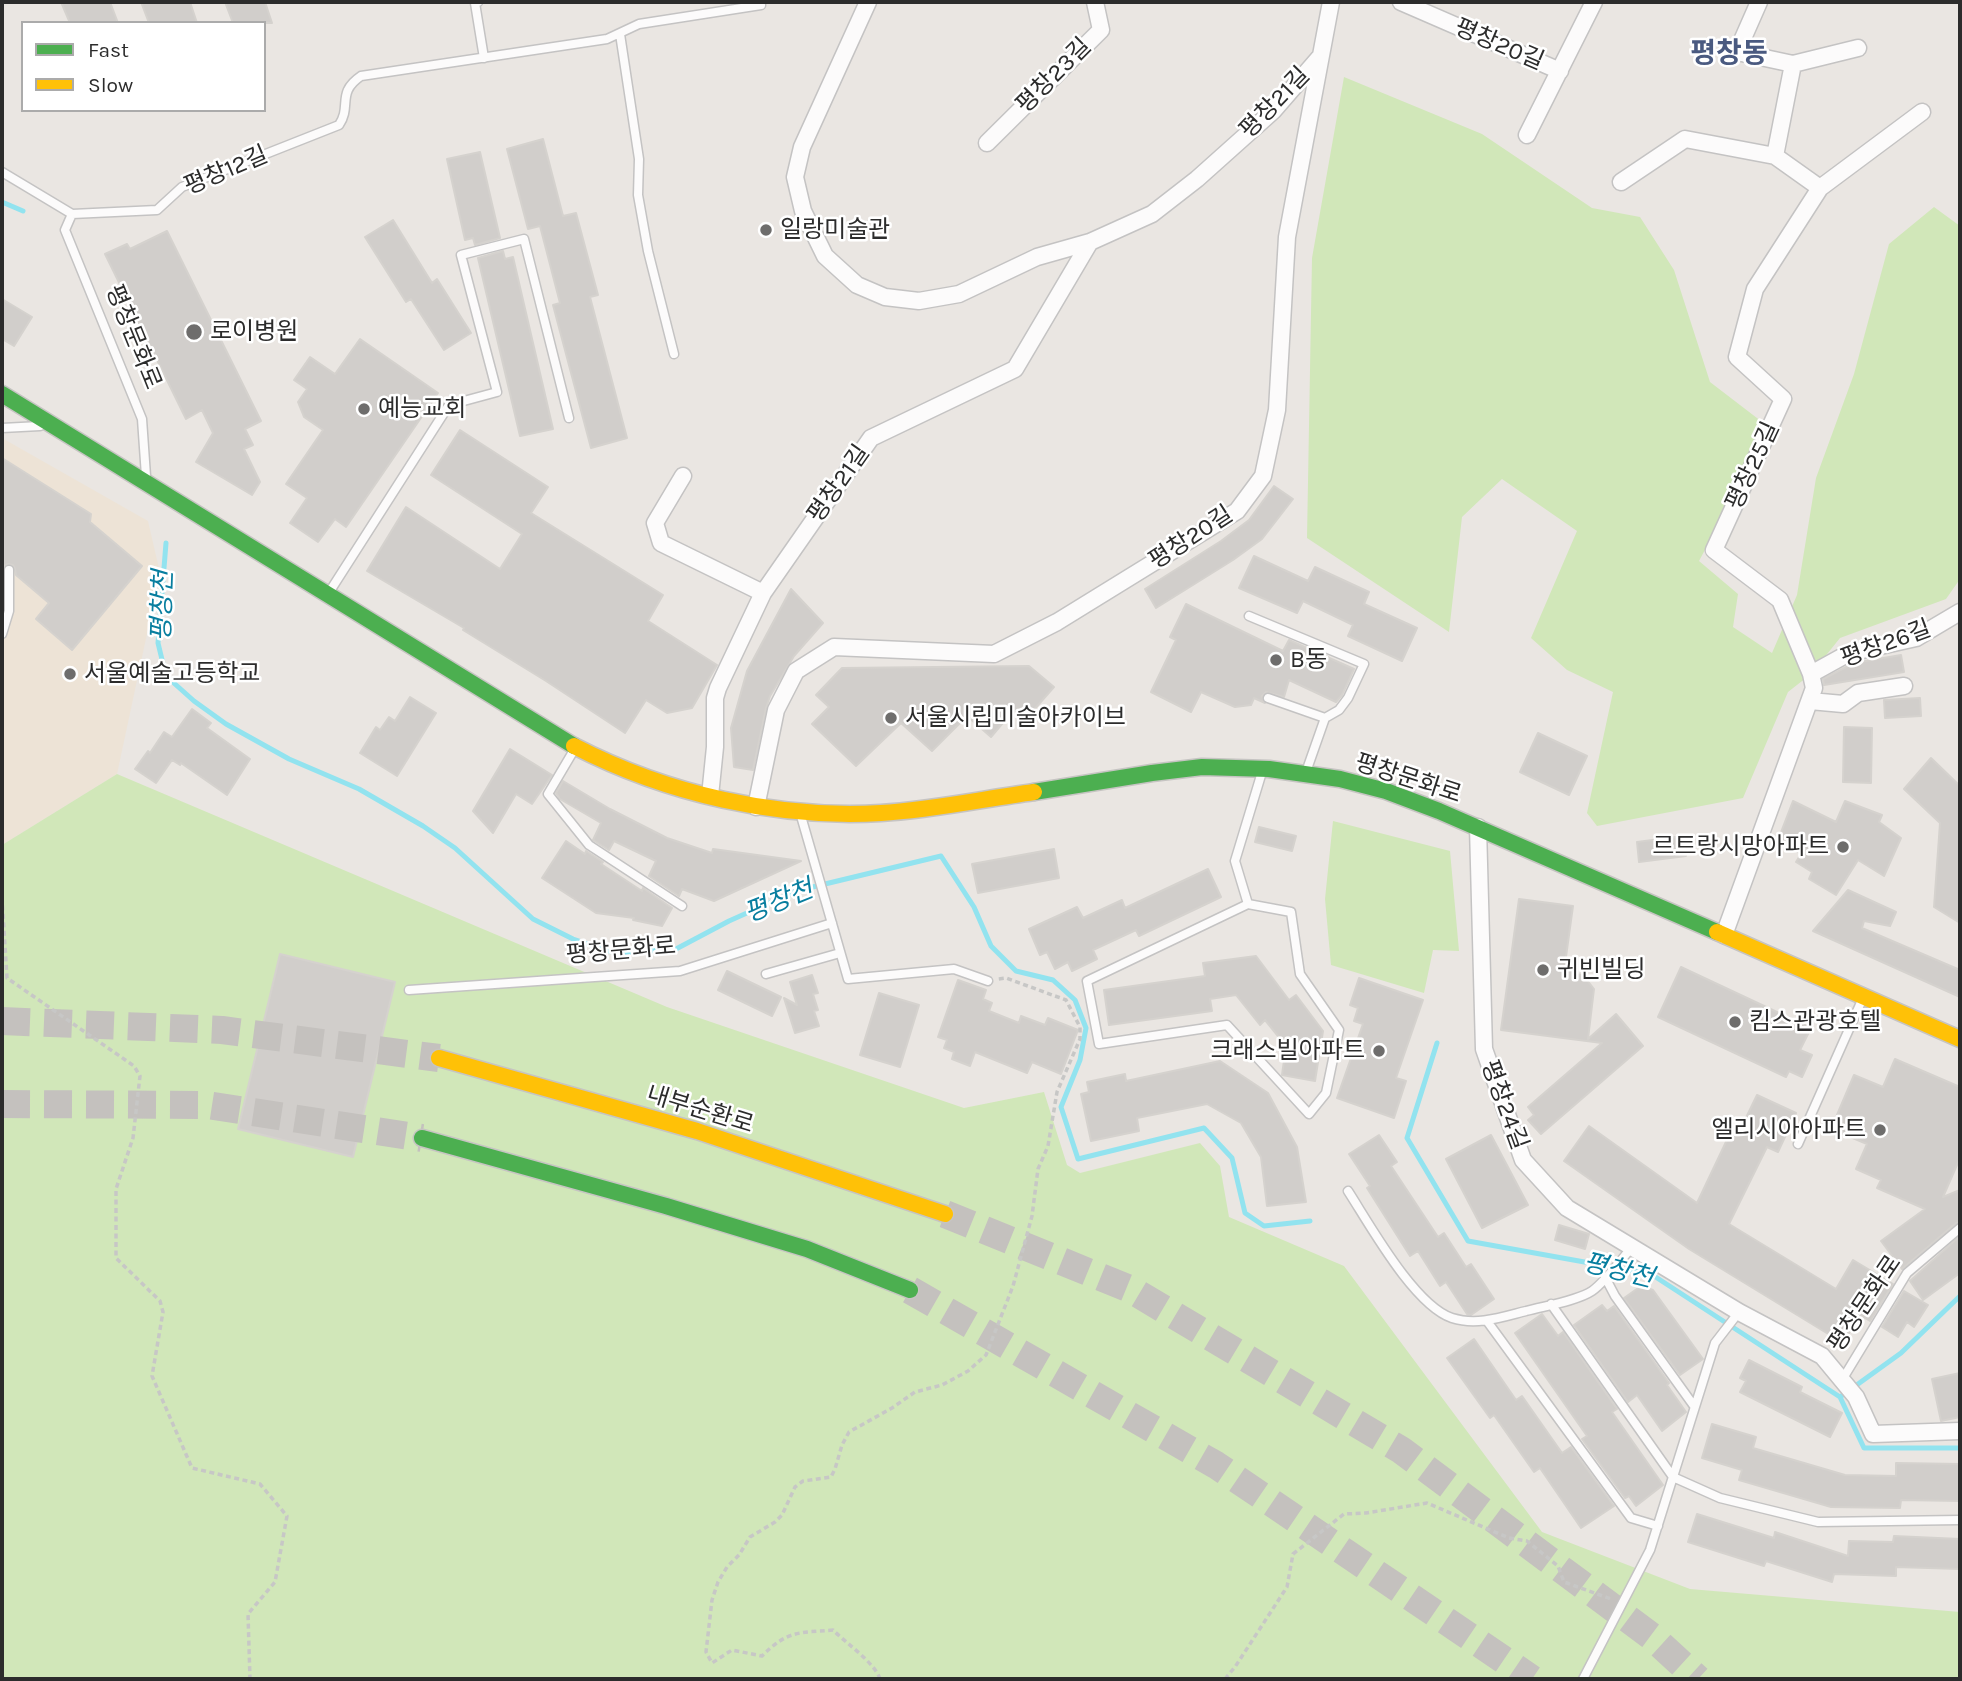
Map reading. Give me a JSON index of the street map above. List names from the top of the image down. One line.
{"streets":{"main road":["평창문화로","내부순환로"],"street":["평창20길","평창23길","평창21길","평창25길","평창26길","평창24길"],"lane":["평창12길"]},"crossings":[["평창20길","평창21길"],["평창20길","평창문화로"],["평창21길","평창문화로"],["평창12길","평창문화로"],["평창문화로","평창25길"],["평창문화로","평창24길"],["평창25길","평창26길"]],"districts":["평창동"],"water":["평창천"],"places":["일랑미술관","로이병원","예능교회","B동","서울예술고등학교","서울시립미술아카이브","르트랑시망아파트","귀빈빌딩","킴스관광호텔","크래스빌아파트","엘리시아아파트"],"legend":["Fast","Slow"]}
